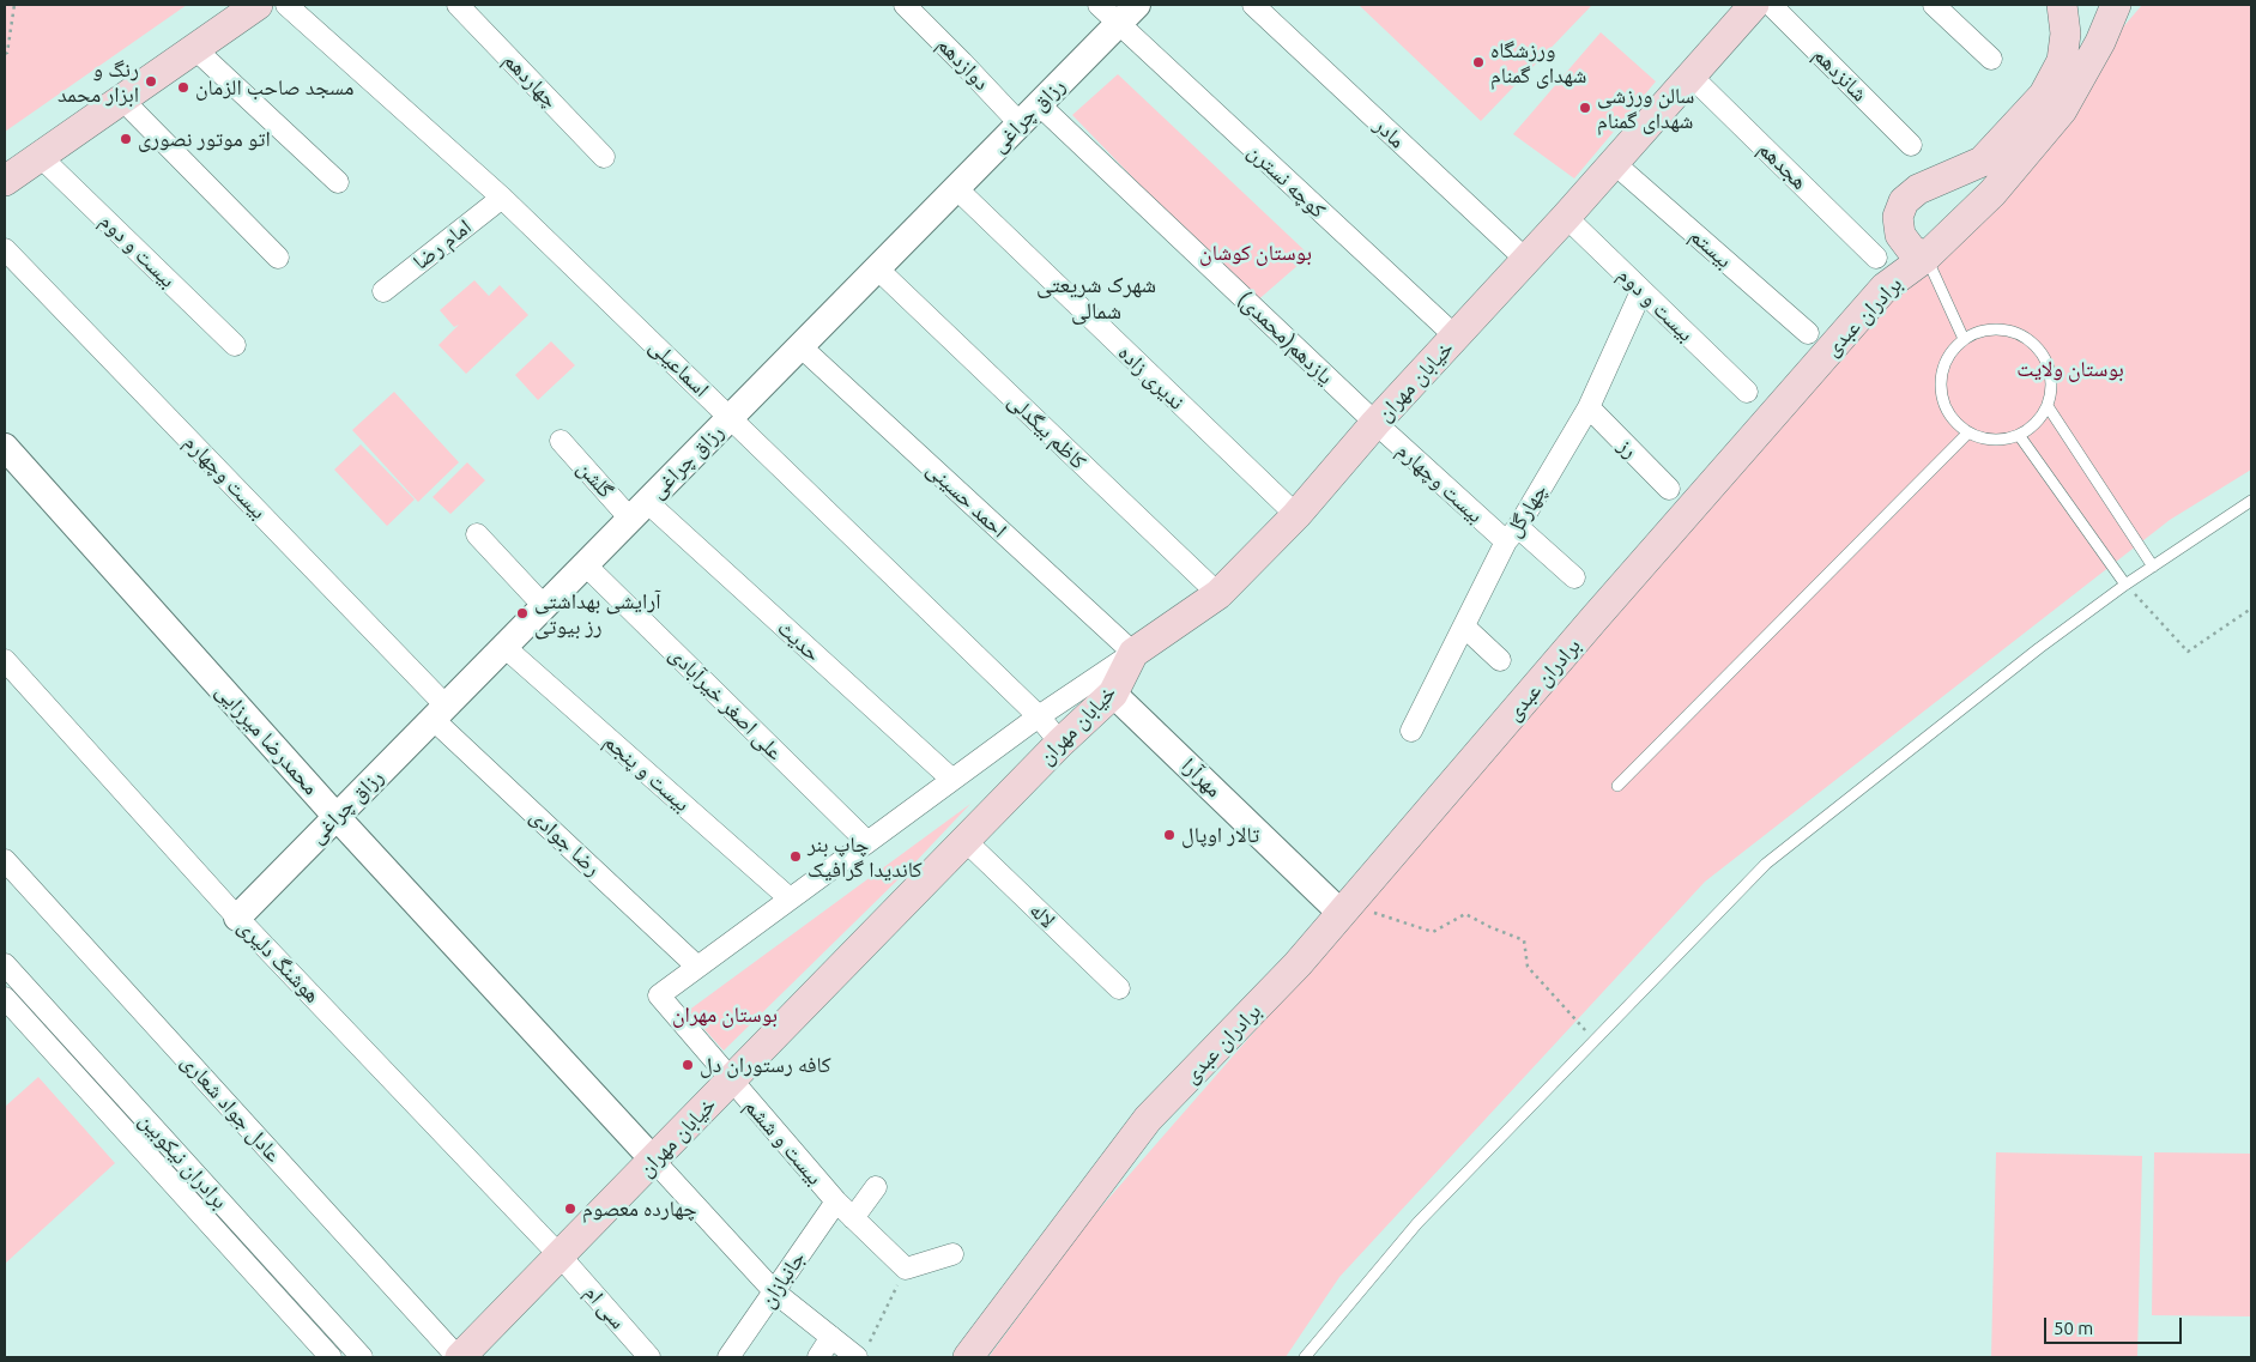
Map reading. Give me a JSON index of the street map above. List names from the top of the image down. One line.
{"streets":{"main road":["برادران عبدی","خیابان مهران"],"street":["دوازدهم","شانزدهم","چهاردهم","رزاق چراغی","مادر","هجدهم","کوچه نسترن","امام رضا","بیستم","بیست و دوم","یازدهم(محمدی)","اسماعیلی","ندیری زاده","کاظم بیگدلی","رز","بیست وچهارم","گلشن","احمد حسینی","چهارگل","حدیث","علی اصغر خیرآبادی","محمدرضا میرزایی","بیست و پنجم","مهرآرا","رضا جوادی","لاله","هوشنگ دلیری","عادل جواد شعاری","بیست و ششم","برادران نیکوبین","جانبازان","سی ام"]},"crossings":[["دوازدهم","رزاق چراغی"],["رزاق چراغی","کوچه نسترن"],["رزاق چراغی","یازدهم(محمدی)"],["رزاق چراغی","اسماعیلی"],["رزاق چراغی","ندیری زاده"],["رزاق چراغی","کاظم بیگدلی"],["رزاق چراغی","بیست وچهارم"],["رزاق چراغی","گلشن"],["رزاق چراغی","احمد حسینی"],["رزاق چراغی","حدیث"],["رزاق چراغی","علی اصغر خیرآبادی"],["رزاق چراغی","محمدرضا میرزایی"],["رزاق چراغی","بیست و پنجم"],["رزاق چراغی","رضا جوادی"],["رزاق چراغی","هوشنگ دلیری"],["مادر","خیابان مهران"],["هجدهم","خیابان مهران"],["کوچه نسترن","خیابان مهران"],["امام رضا","اسماعیلی"],["بیستم","خیابان مهران"],["بیست و دوم","خیابان مهران"],["بیست و دوم","چهارگل"],["برادران عبدی","مهرآرا"],["یازدهم(محمدی)","خیابان مهران"],["یازدهم(محمدی)","بیست وچهارم"],["اسماعیلی","خیابان مهران"],["ندیری زاده","خیابان مهران"],["خیابان مهران","کاظم بیگدلی"],["خیابان مهران","بیست وچهارم"],["خیابان مهران","احمد حسینی"],["خیابان مهران","محمدرضا میرزایی"],["خیابان مهران","مهرآرا"],["خیابان مهران","لاله"],["خیابان مهران","هوشنگ دلیری"],["خیابان مهران","عادل جواد شعاری"],["خیابان مهران","بیست و ششم"],["خیابان مهران","سی ام"],["رز","چهارگل"],["بیست وچهارم","چهارگل"],["بیست وچهارم","رضا جوادی"],["گلشن","حدیث"],["رضا جوادی","بیست و ششم"],["هوشنگ دلیری","سی ام"],["بیست و ششم","جانبازان"]],"districts":["شهرک شریعتی شمالی"],"parks":["بوستان کوشان","بوستان ولایت","بوستان مهران"],"places":["ورزشگاه شهدای گمنام","رنگ و ابزار محمد","مسجد صاحب الزمان","سالن ورزشی شهدای گمنام","اتو موتور نصوری","آرایشی بهداشتی رز بیوتی","تالار اوپال","چاپ بنر کاندیدا گرافیک","کافه رستوران دل","چهارده معصوم"],"scale_bar":"50 m"}
